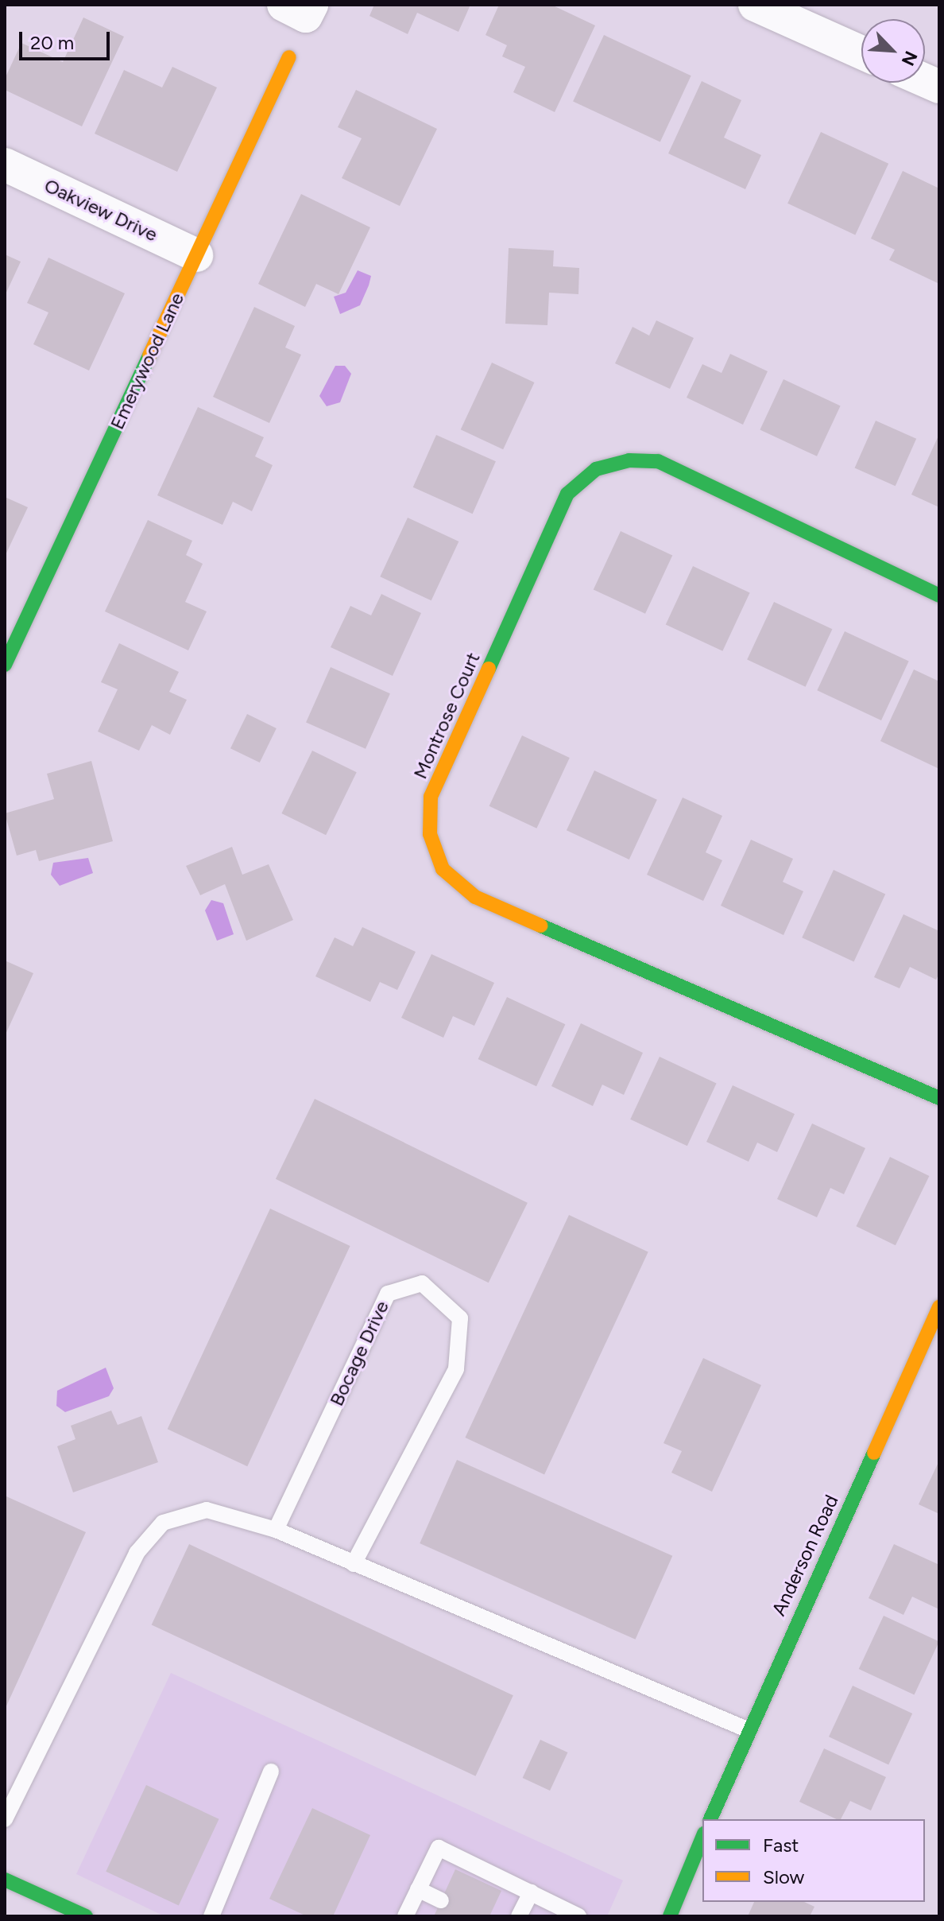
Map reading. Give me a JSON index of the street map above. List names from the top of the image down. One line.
{"streets":{"street":["Oakview Drive","Emerywood Lane","Montrose Court","Anderson Road"],"lane":["Bocage Drive"]},"crossings":[["Oakview Drive","Emerywood Lane"]],"legend":["Fast","Slow"],"scale_bar":"20 m","north":"bottom right"}
